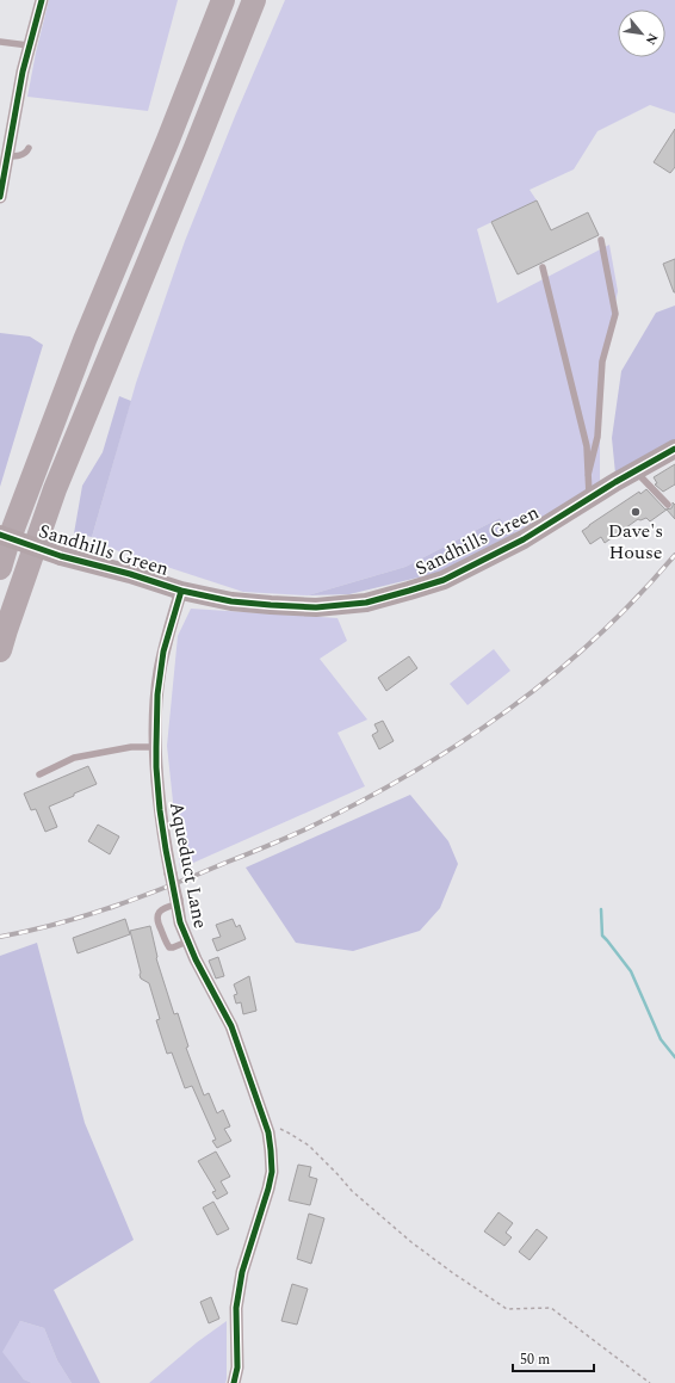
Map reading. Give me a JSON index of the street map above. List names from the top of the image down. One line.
{"streets":{"street":["Sandhills Green","Aqueduct Lane"]},"crossings":[["Sandhills Green","Aqueduct Lane"]],"places":["Dave's House"],"scale_bar":"50 m","north":"bottom right"}
